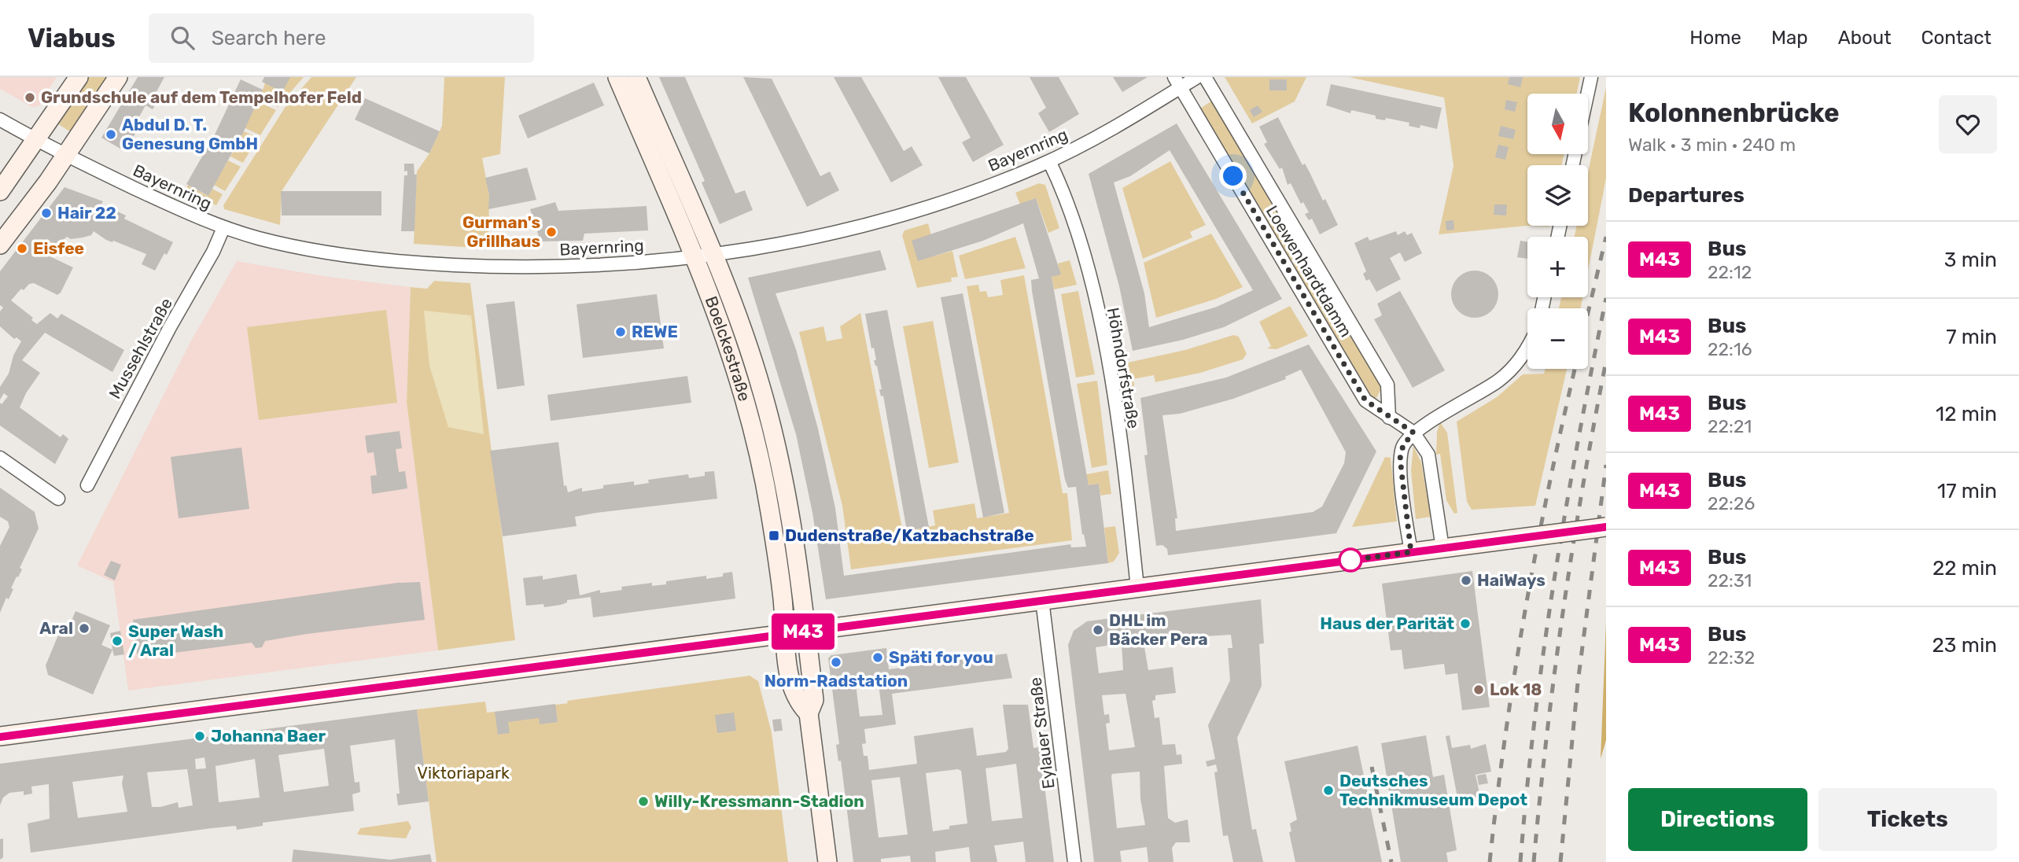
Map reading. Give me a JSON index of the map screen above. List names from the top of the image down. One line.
{"streets":{"main road":["Boelckestraße"],"street":["Bayernring","Loewenhardtdamm","Mussehlstraße","Höhndorfstraße","Eylauer Straße"]},"crossings":[["Bayernring","Loewenhardtdamm"],["Bayernring","Boelckestraße"],["Bayernring","Mussehlstraße"],["Bayernring","Höhndorfstraße"]],"parks":["Viktoriapark"],"places":{"other":["Grundschule auf dem Tempelhofer Feld","Abdul D. T. Genesung GmbH","Hair 22","Gurman's Grillhaus","Eisfee","REWE","HaiWays","Haus der Parität","Aral","DHL im Bäcker Pera","Super Wash / Aral","Späti for you","Norm-Radstation","Lok 18","Johanna Baer","Deutsches Technikmuseum Depot","Willy-Kressmann-Stadion"],"transit":["Dudenstraße/Katzbachstraße"]},"lines":["bus line M43"],"north":"bottom","page":{"header":"Viabus","search":"Search here","nav":["Home","Map","About","Contact"],"on_map":"M43","heading":[["Kolonnenbrücke","Walk · 3 min · 240 m"],"Departures"],"map_buttons":["+","−"],"list":[{"mark":"M43","name":"Bus","note":"22:12","value":"3 min"},{"mark":"M43","name":"Bus","note":"22:16","value":"7 min"},{"mark":"M43","name":"Bus","note":"22:21","value":"12 min"},{"mark":"M43","name":"Bus","note":"22:26","value":"17 min"},{"mark":"M43","name":"Bus","note":"22:31","value":"22 min"},{"mark":"M43","name":"Bus","note":"22:32","value":"23 min"}],"buttons":["Directions","Tickets"]}}
